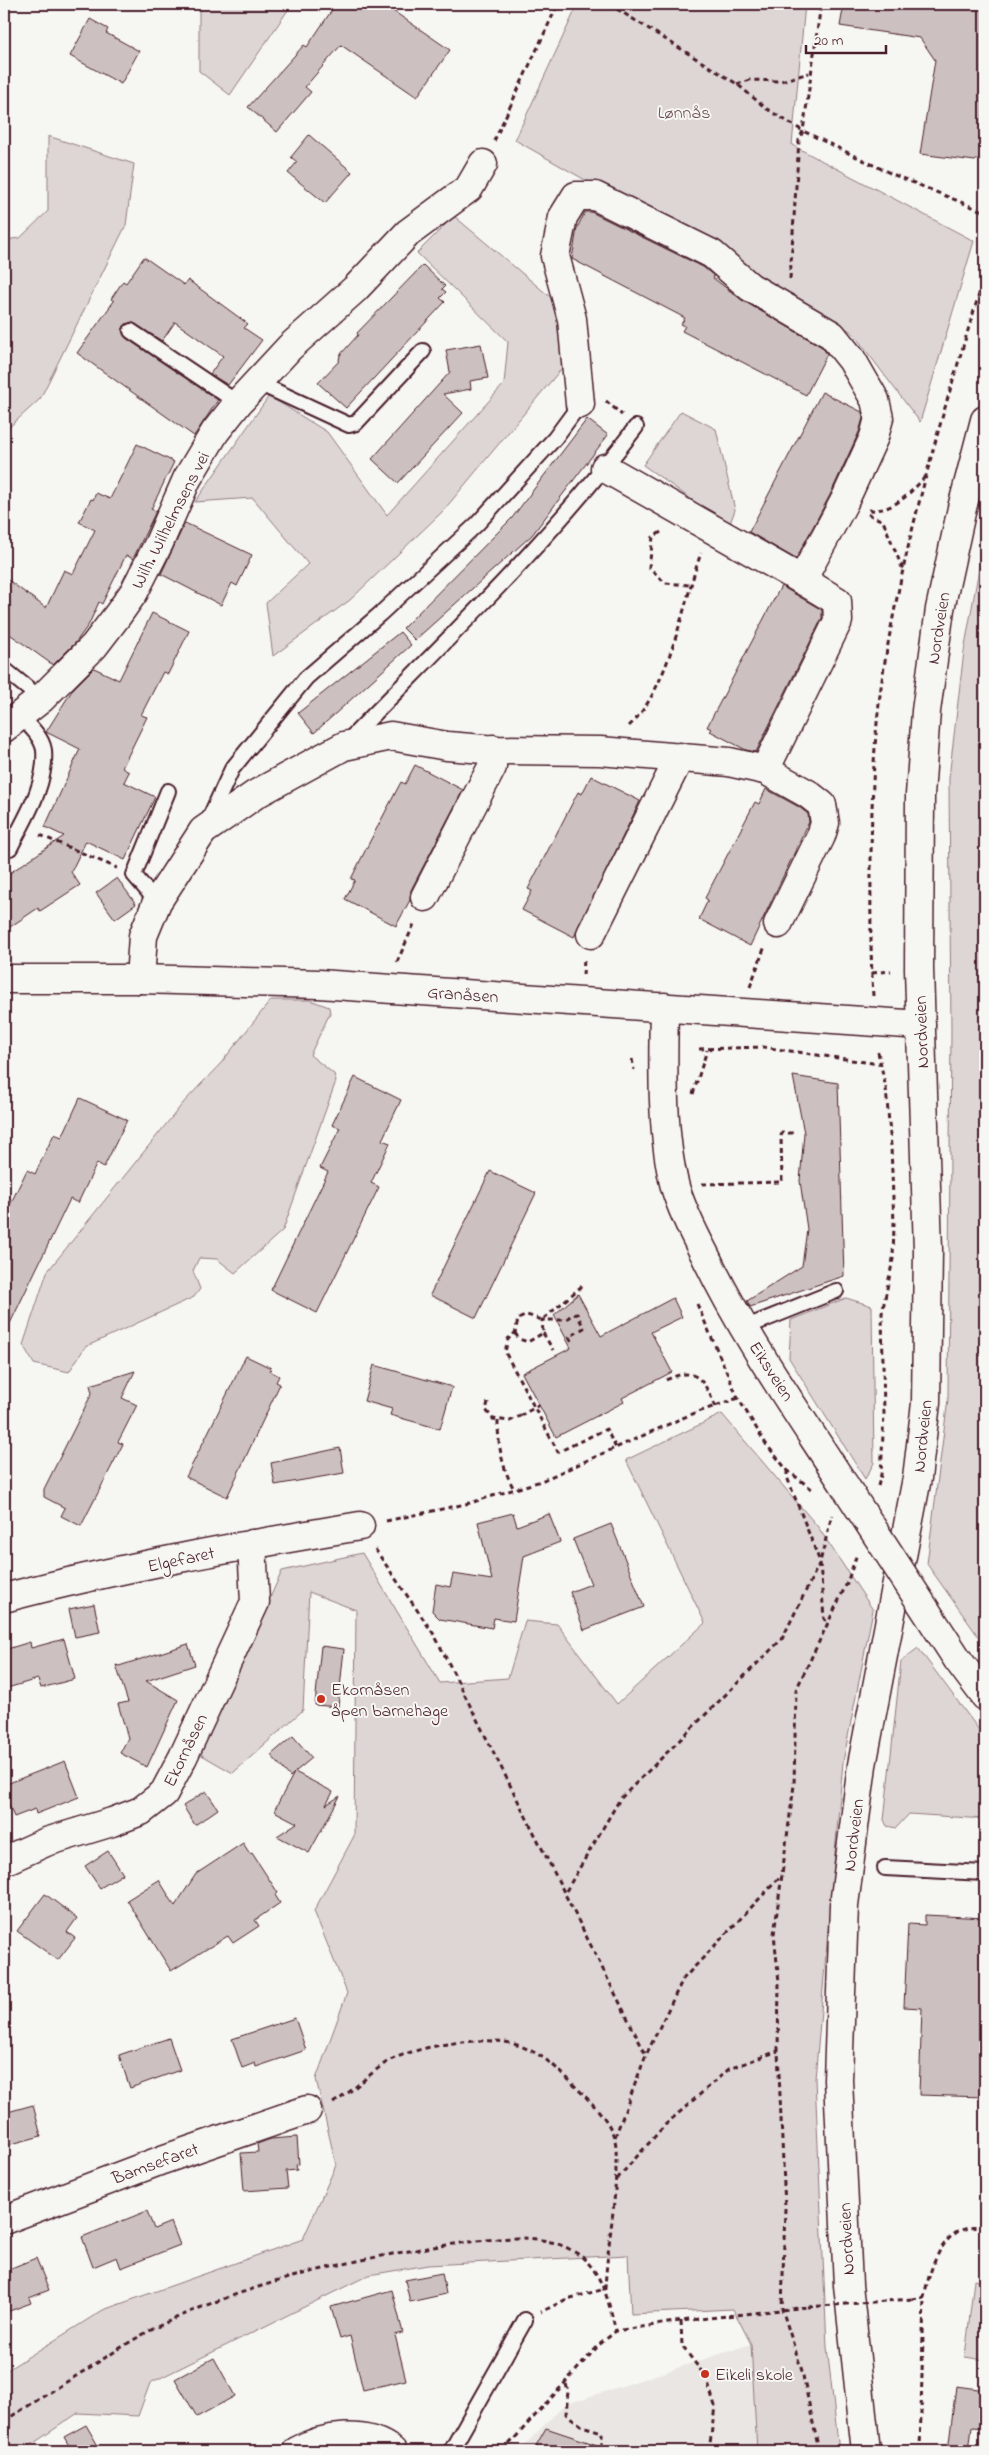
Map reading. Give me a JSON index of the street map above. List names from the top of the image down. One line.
{"streets":{"street":["Wilh. Wilhelmsens vei","Nordveien","Granåsen","Eiksveien","Elgefaret","Ekornåsen","Bamsefaret"]},"crossings":[["Nordveien","Granåsen"],["Granåsen","Eiksveien"],["Elgefaret","Ekornåsen"]],"parks":["Lønnås"],"places":["Ekornåsen åpen barnehage","Eikeli skole"],"scale_bar":"20 m"}
